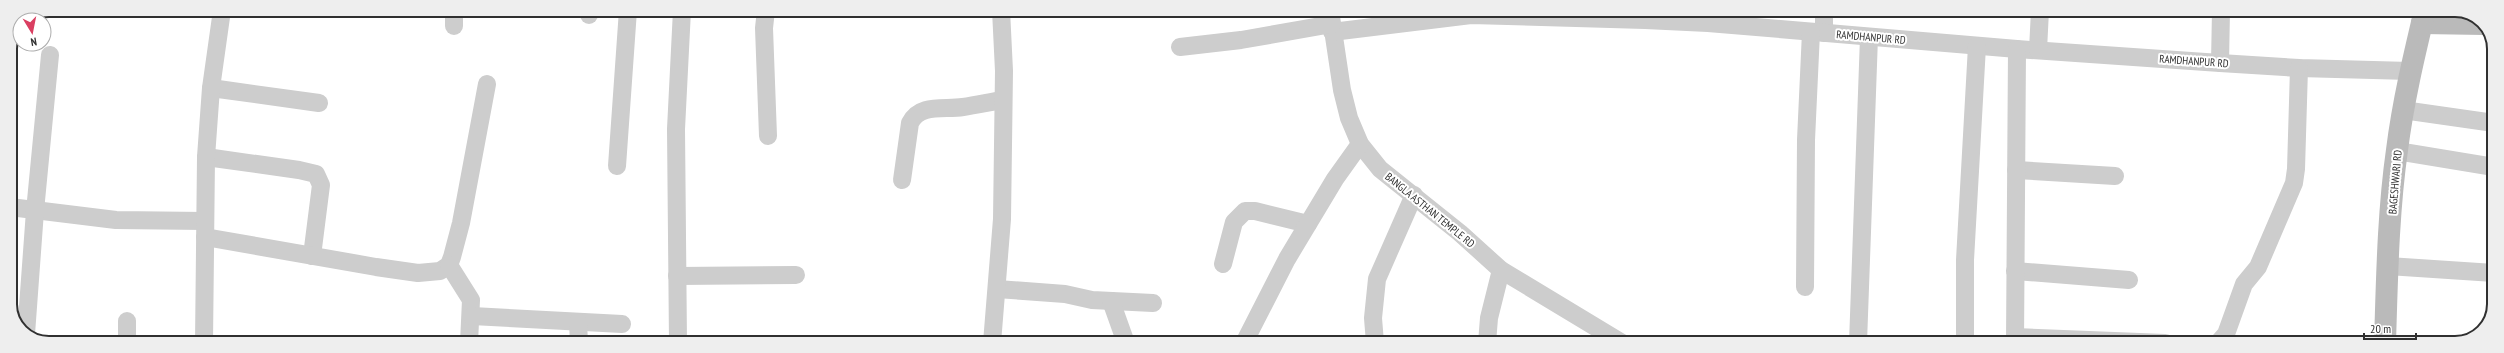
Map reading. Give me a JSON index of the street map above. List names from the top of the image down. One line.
{"streets":{"street":["RAMDHANPUR RD","BAGESHWARI RD","BANGLA ASTHAN TEMPLE RD"]},"crossings":[["RAMDHANPUR RD","BAGESHWARI RD"],["RAMDHANPUR RD","BANGLA ASTHAN TEMPLE RD"]],"scale_bar":"20 m","north":"bottom"}
